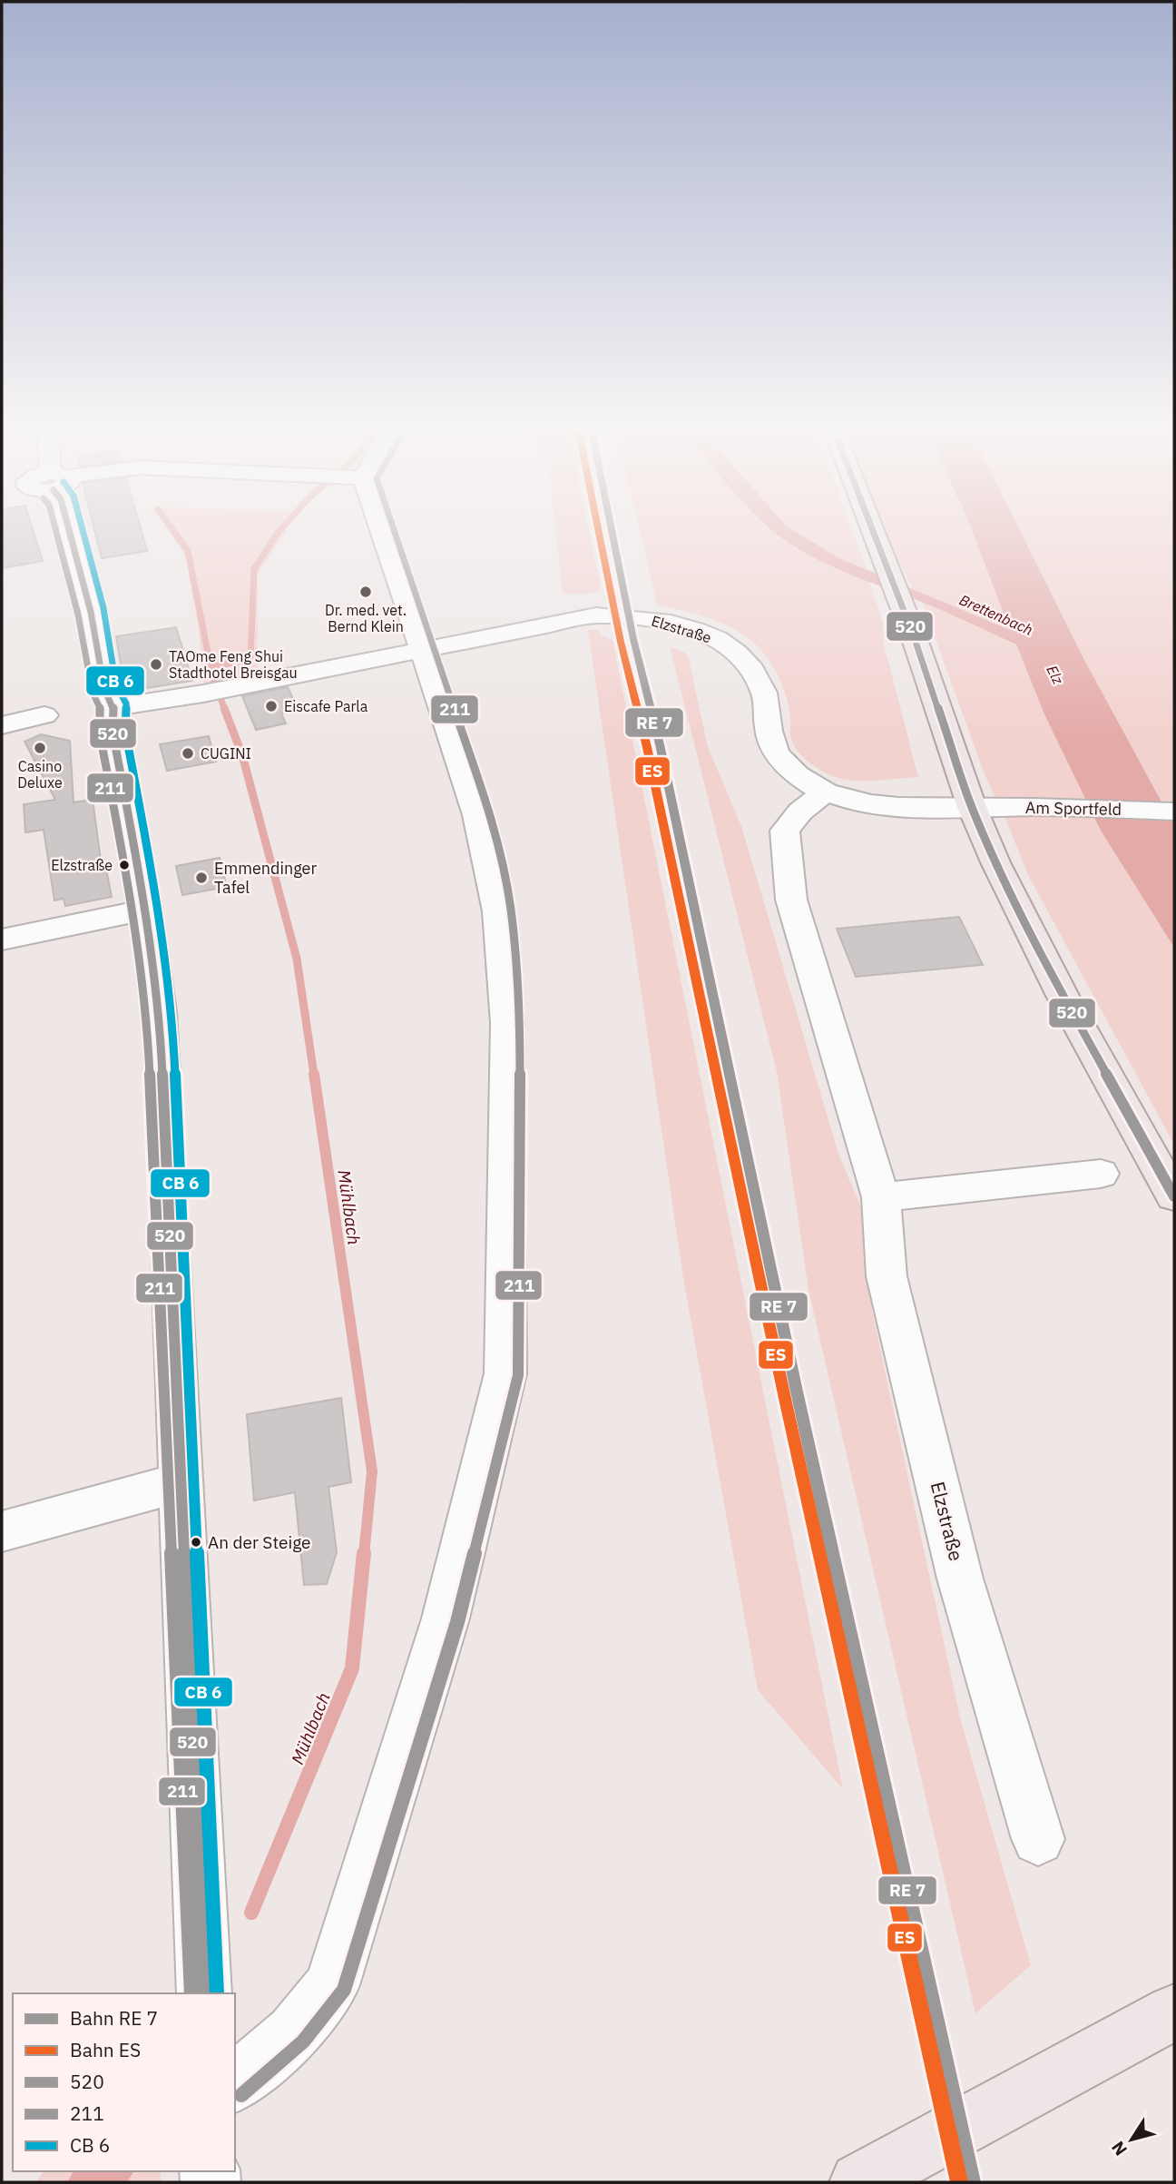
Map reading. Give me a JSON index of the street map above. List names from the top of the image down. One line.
{"streets":{"street":["Elzstraße","Am Sportfeld"]},"crossings":[["Elzstraße","Am Sportfeld"]],"water":["Brettenbach","Elz","Mühlbach"],"places":["Dr. med. vet. Bernd Klein","TAOme Feng Shui Stadthotel Breisgau","Eiscafe Parla","Casino Deluxe","CUGINI","Elzstraße","Emmendinger Tafel","An der Steige"],"lines":["rail line ES","transit line 520","transit line 211"],"legend":["Bahn RE 7","Bahn ES","520","211","CB 6"],"north":"bottom left"}
